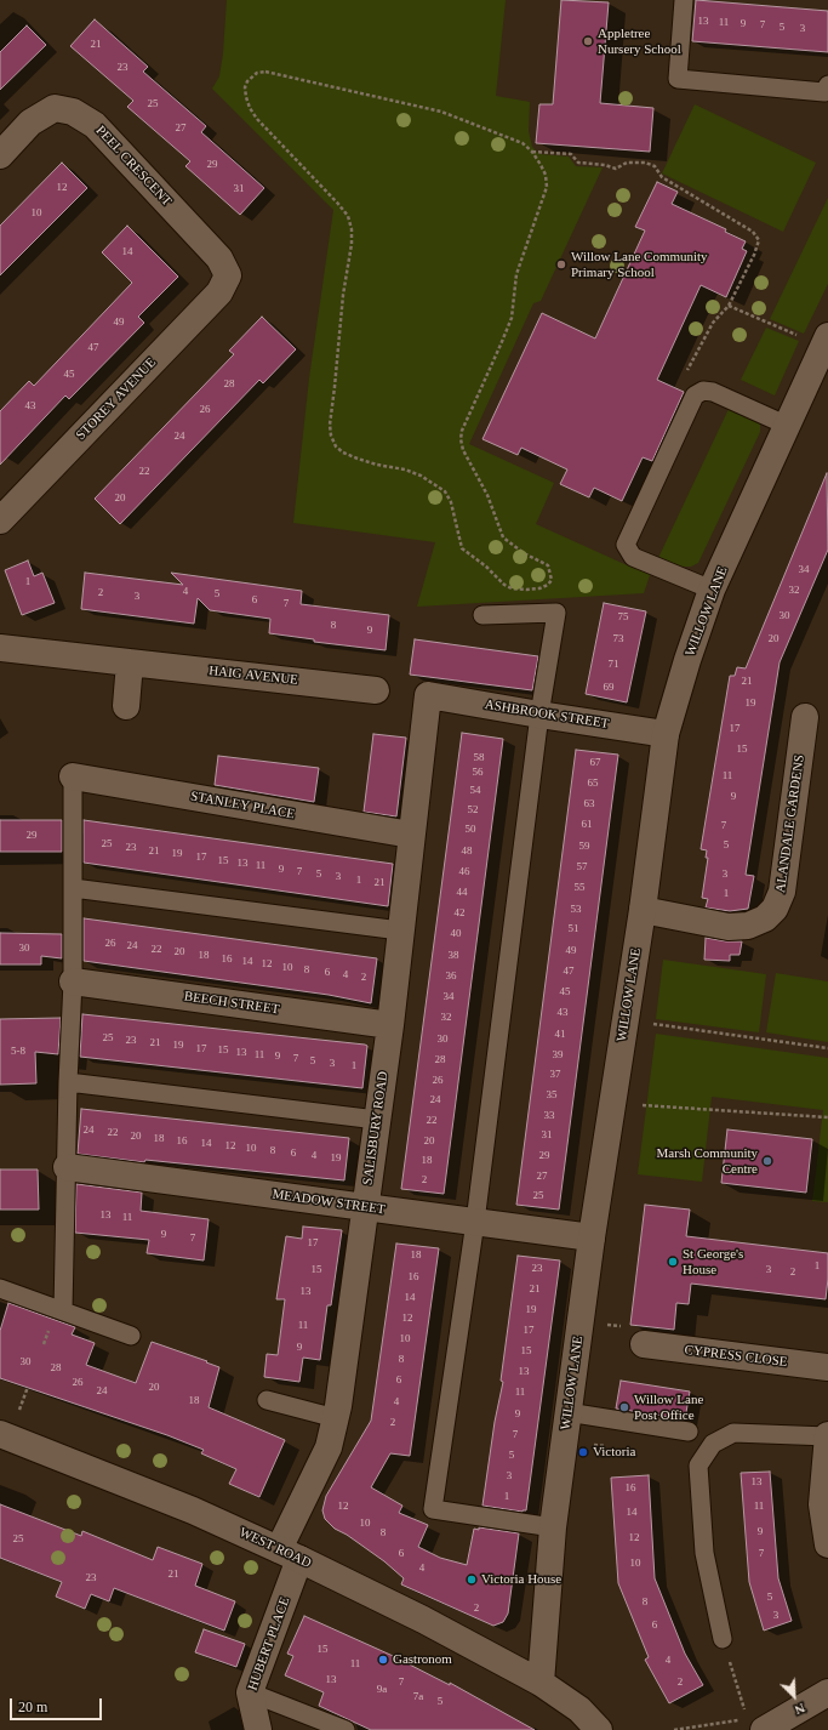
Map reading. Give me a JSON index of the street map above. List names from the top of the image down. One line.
{"streets":{"street":["PEEL CRESCENT","STOREY AVENUE","WILLOW LANE","HAIG AVENUE","ASHBROOK STREET","STANLEY PLACE","ALANDALE GARDENS","BEECH STREET","SALISBURY ROAD","MEADOW STREET","CYPRESS CLOSE","WEST ROAD","HUBERT PLACE"]},"crossings":[["PEEL CRESCENT","STOREY AVENUE"],["WILLOW LANE","ASHBROOK STREET"],["WILLOW LANE","ALANDALE GARDENS"],["WILLOW LANE","MEADOW STREET"],["WILLOW LANE","WEST ROAD"],["ASHBROOK STREET","SALISBURY ROAD"],["STANLEY PLACE","SALISBURY ROAD"],["BEECH STREET","SALISBURY ROAD"],["SALISBURY ROAD","MEADOW STREET"],["SALISBURY ROAD","WEST ROAD"],["SALISBURY ROAD","HUBERT PLACE"],["WEST ROAD","HUBERT PLACE"]],"places":["Appletree Nursery School","Willow Lane Community Primary School","Marsh Community Centre","St George's House","Willow Lane Post Office","Victoria","Victoria House","Gastronom"],"house_numbers":["13","11","9","7","5","3","21","23","25","27","29","12","31","10","14","49","47","45","28","43","26","24","22","20","34","1","32","4","2","5","3","6","7","30","75","8","9","73","20","71","21","69","19","17","15","58","67","56","11","65","54","9","63","52","61","7","50","29","25","5","59","23","21","48","19","17","15","13","11","57","9","7","46","5","3","3","1","21","55","44","1","53","42","51","40","26","24","30","22","49","20","18","38","16","14","12","10","8","47","6","4","36","2","45","34","43","32","41","25","30","23","21","19","17","15","5-8","13","11","39","9","7","28","5","3","1","37","26","35","24","33","22","24","22","31","20","18","16","20","14","12","10","8","6","4","29","19","18","27","2","25","13","11","9","7","17","18","1","23","15","3","2","16","21","13","14","19","12","11","17","10","9","15","8","30","28","13","6","26","20","24","11","18","4","9","2","7","5","3","13","16","1","12","11","14","10","9","8","12","25","6","7","10","4","21","23","5","8","2","3","6","15","4","11","13","7","2","9a","7a","5"],"scale_bar":"20 m","north":"bottom right"}
